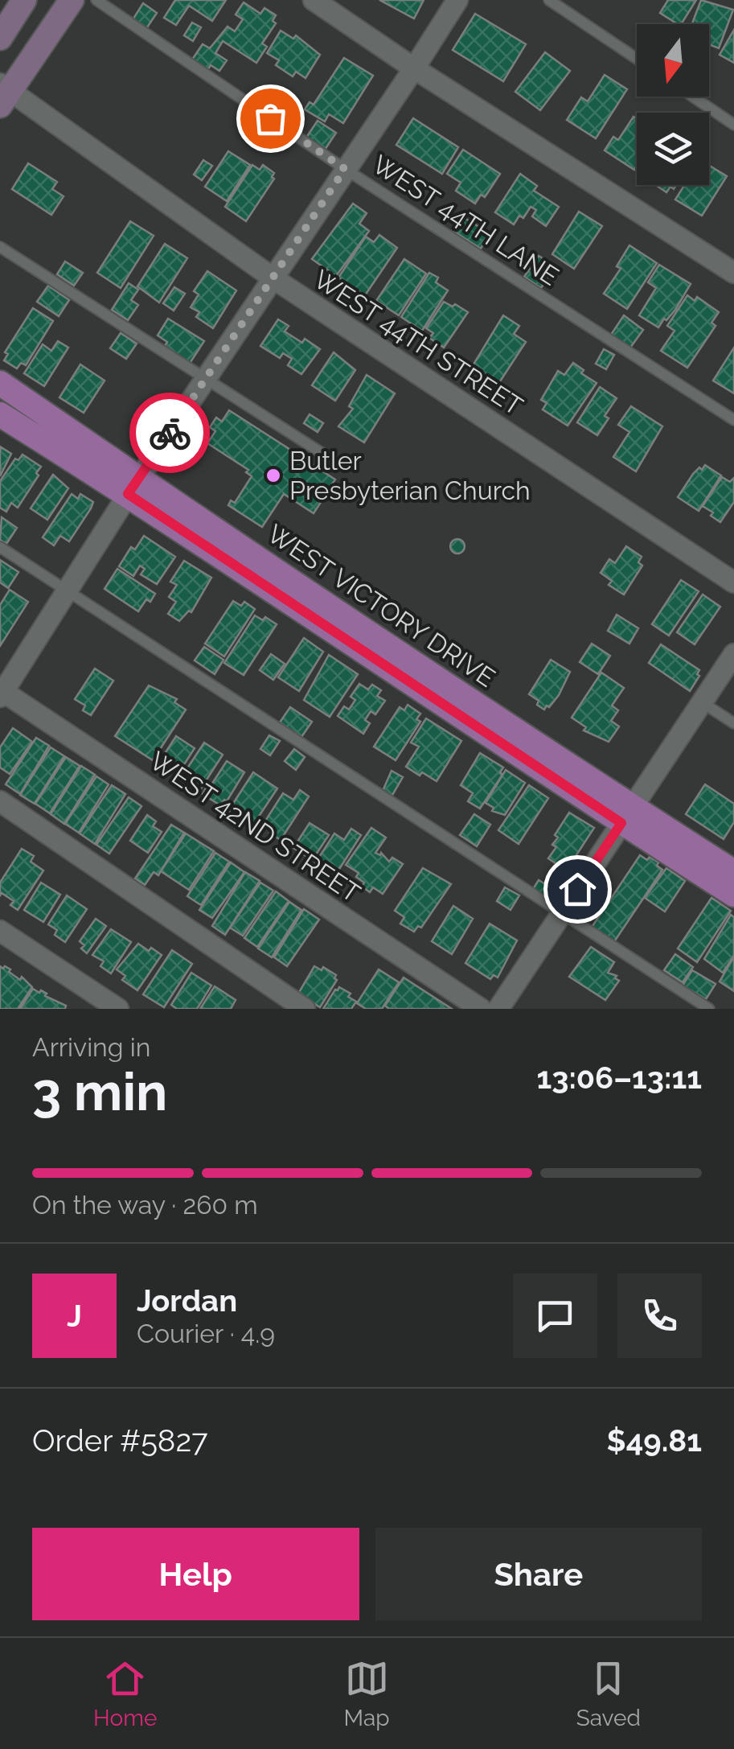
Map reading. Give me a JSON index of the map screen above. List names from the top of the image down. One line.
{"streets":{"main road":["WEST VICTORY DRIVE"],"street":["WEST 44TH STREET","WEST 42ND STREET"],"lane":["WEST 44TH LANE"]},"places":["Butler Presbyterian Church"],"north":"bottom","page":{"heading":["3 min","Arriving in","13:06–13:11"],"panel":["Jordan","Courier · 4.9","Order #5827","$49.81"],"bar":"On the way · 260 m","round":"J","buttons":["Help","Share"],"tabs":["Home","Map","Saved"]}}
